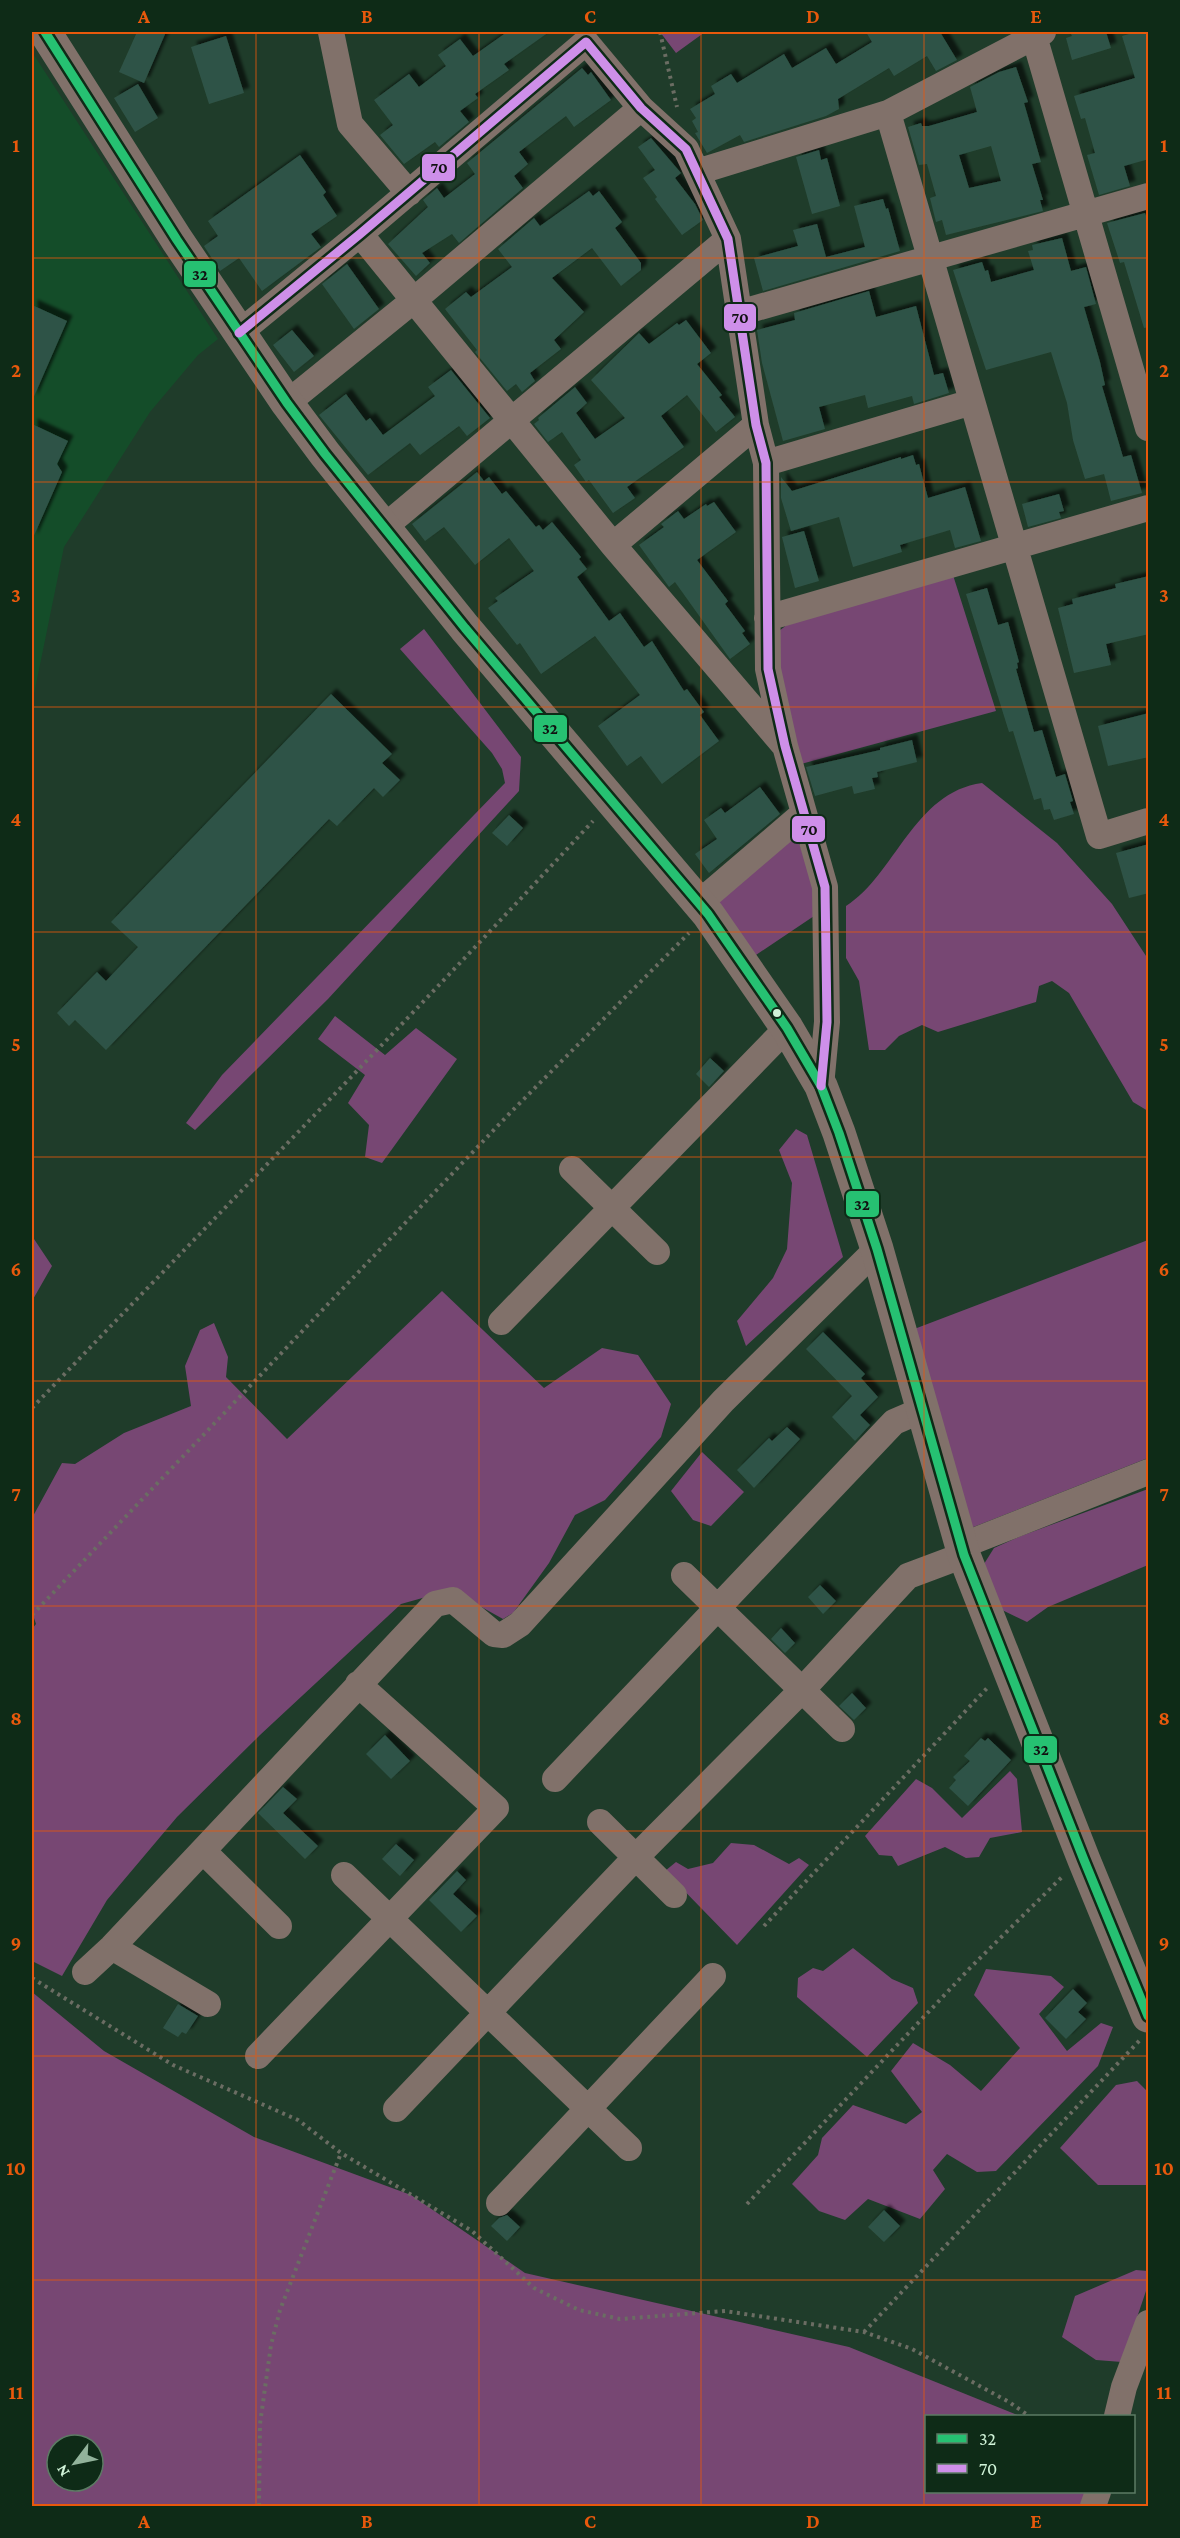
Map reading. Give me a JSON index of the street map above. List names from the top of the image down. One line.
{"lines":["transit line 32","transit line 70"],"legend":["32","70"],"north":"bottom left","grid":{"columns":["A","B","C","D","E"],"rows":["1","2","3","4","5","6","7","8","9","10","11"]}}
